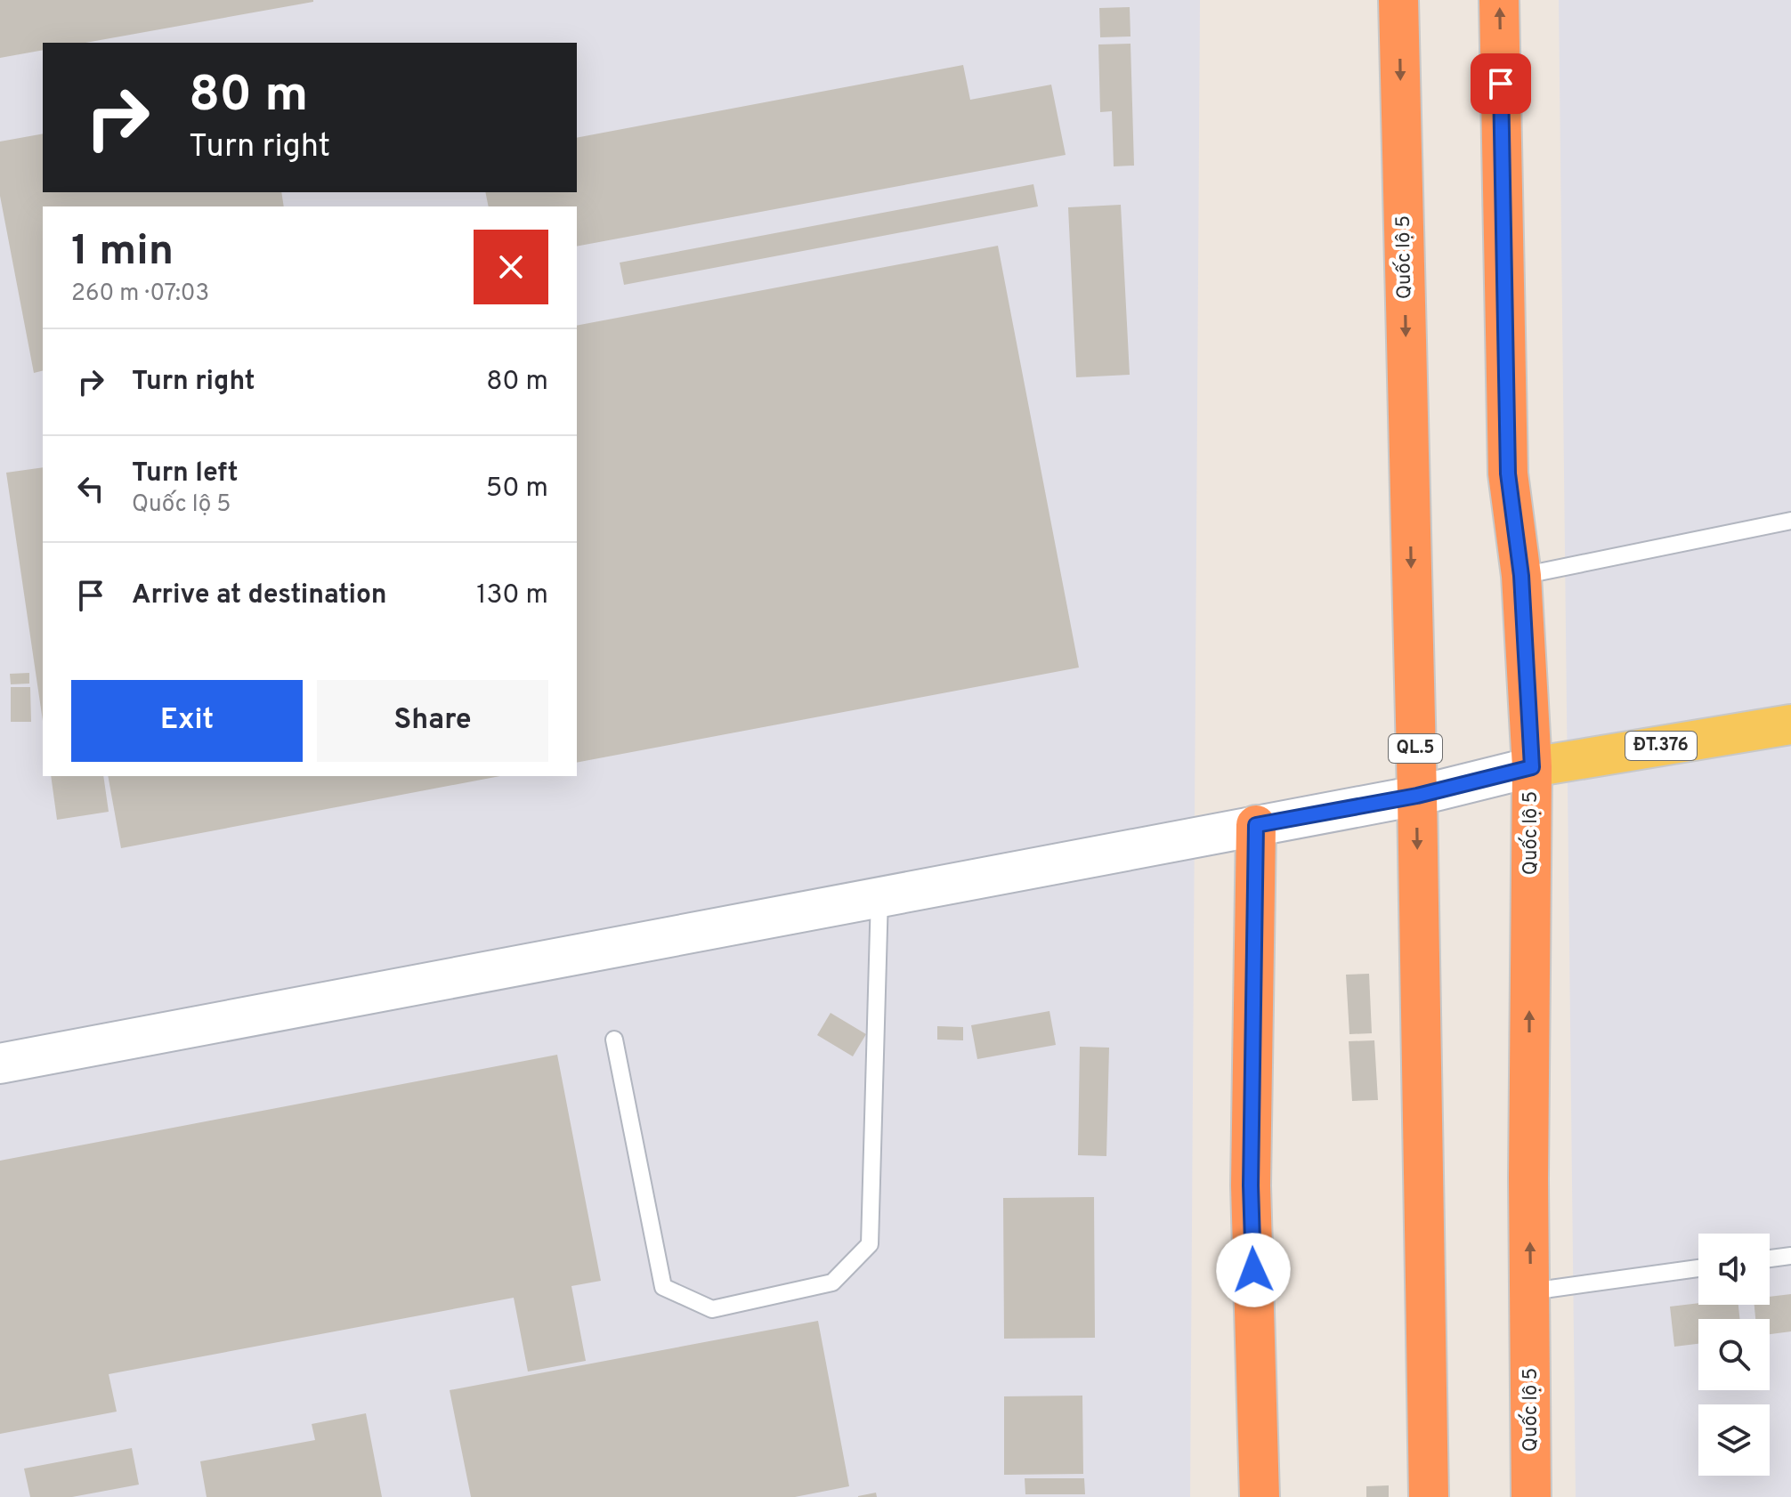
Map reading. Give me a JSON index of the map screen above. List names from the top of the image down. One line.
{"streets":{"highway":["Quốc lộ 5","QL.5"],"main road":["ĐT.376"]},"crossings":[["Quốc lộ 5","ĐT.376"]],"page":{"turn":["80 m","Turn right"],"heading":["1 min","260 m · 07:03"],"list":[{"name":"Turn right","value":"80 m"},{"name":"Turn left","note":"Quốc lộ 5","value":"50 m"},{"name":"Arrive at destination","value":"130 m"}],"buttons":["Exit","Share"]}}
